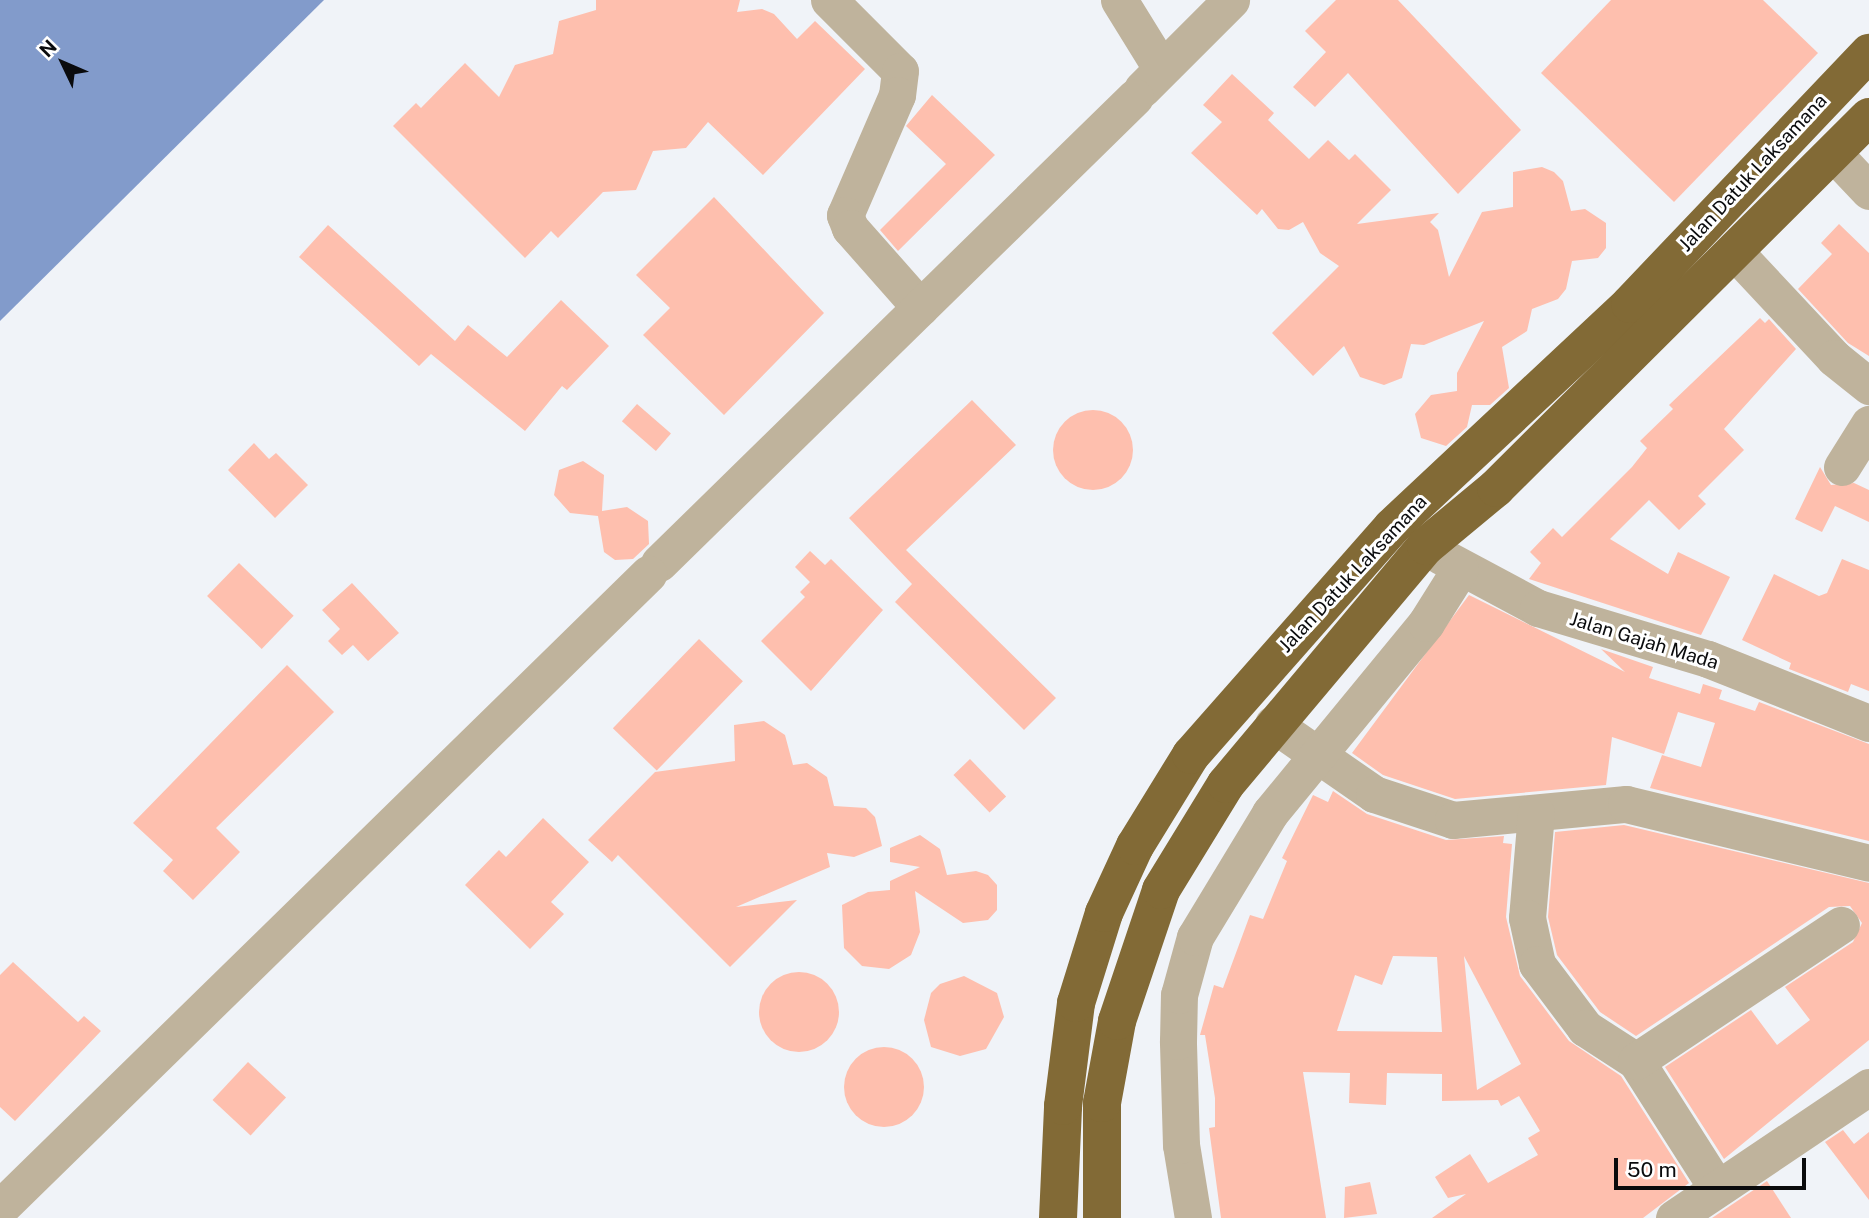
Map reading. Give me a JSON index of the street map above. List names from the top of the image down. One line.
{"streets":{"highway":["Jalan Datuk Laksamana"],"street":["Jalan Gajah Mada"]},"crossings":[["Jalan Datuk Laksamana","Jalan Gajah Mada"]],"scale_bar":"50 m","north":"top left"}
